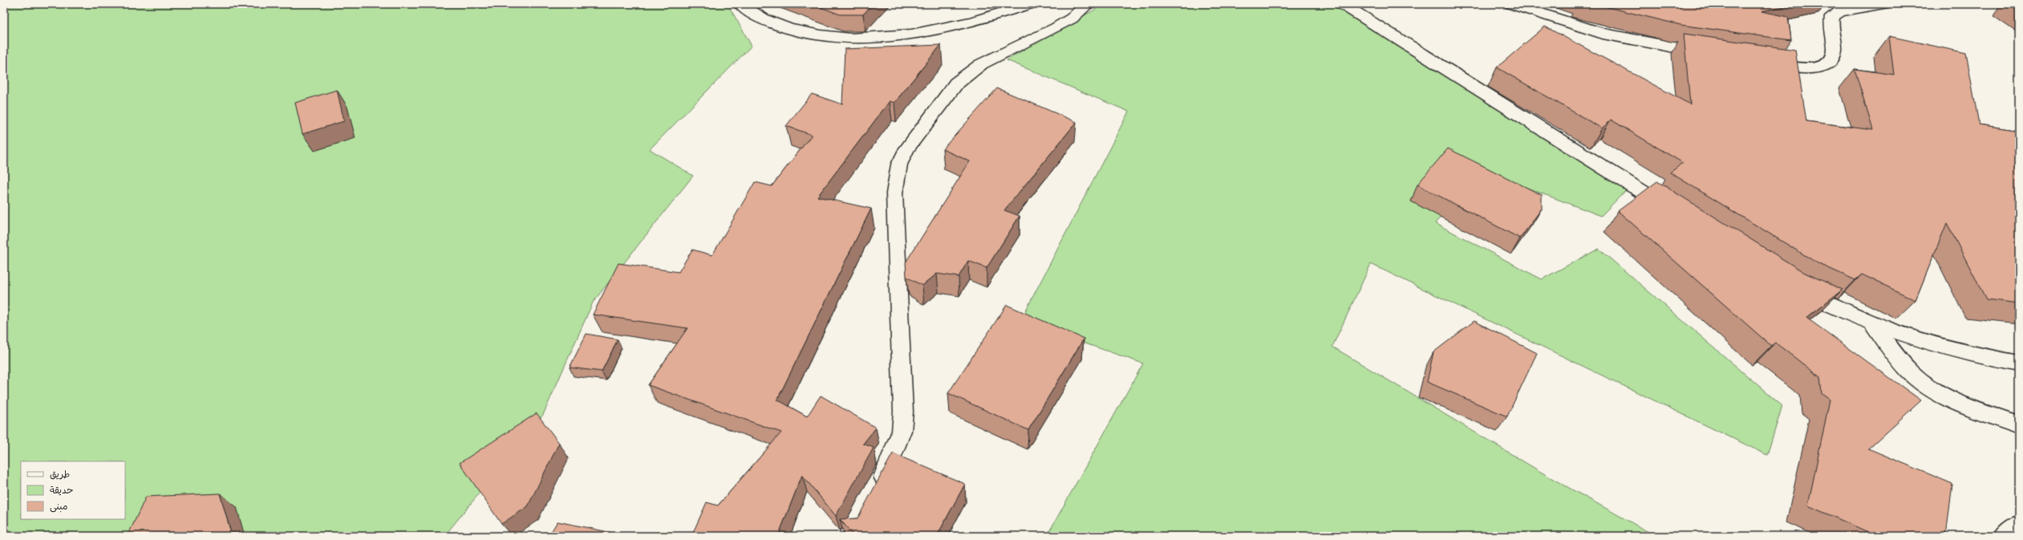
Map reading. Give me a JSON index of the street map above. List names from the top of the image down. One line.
{"legend":["طريق","حديقة","مبنى"]}
